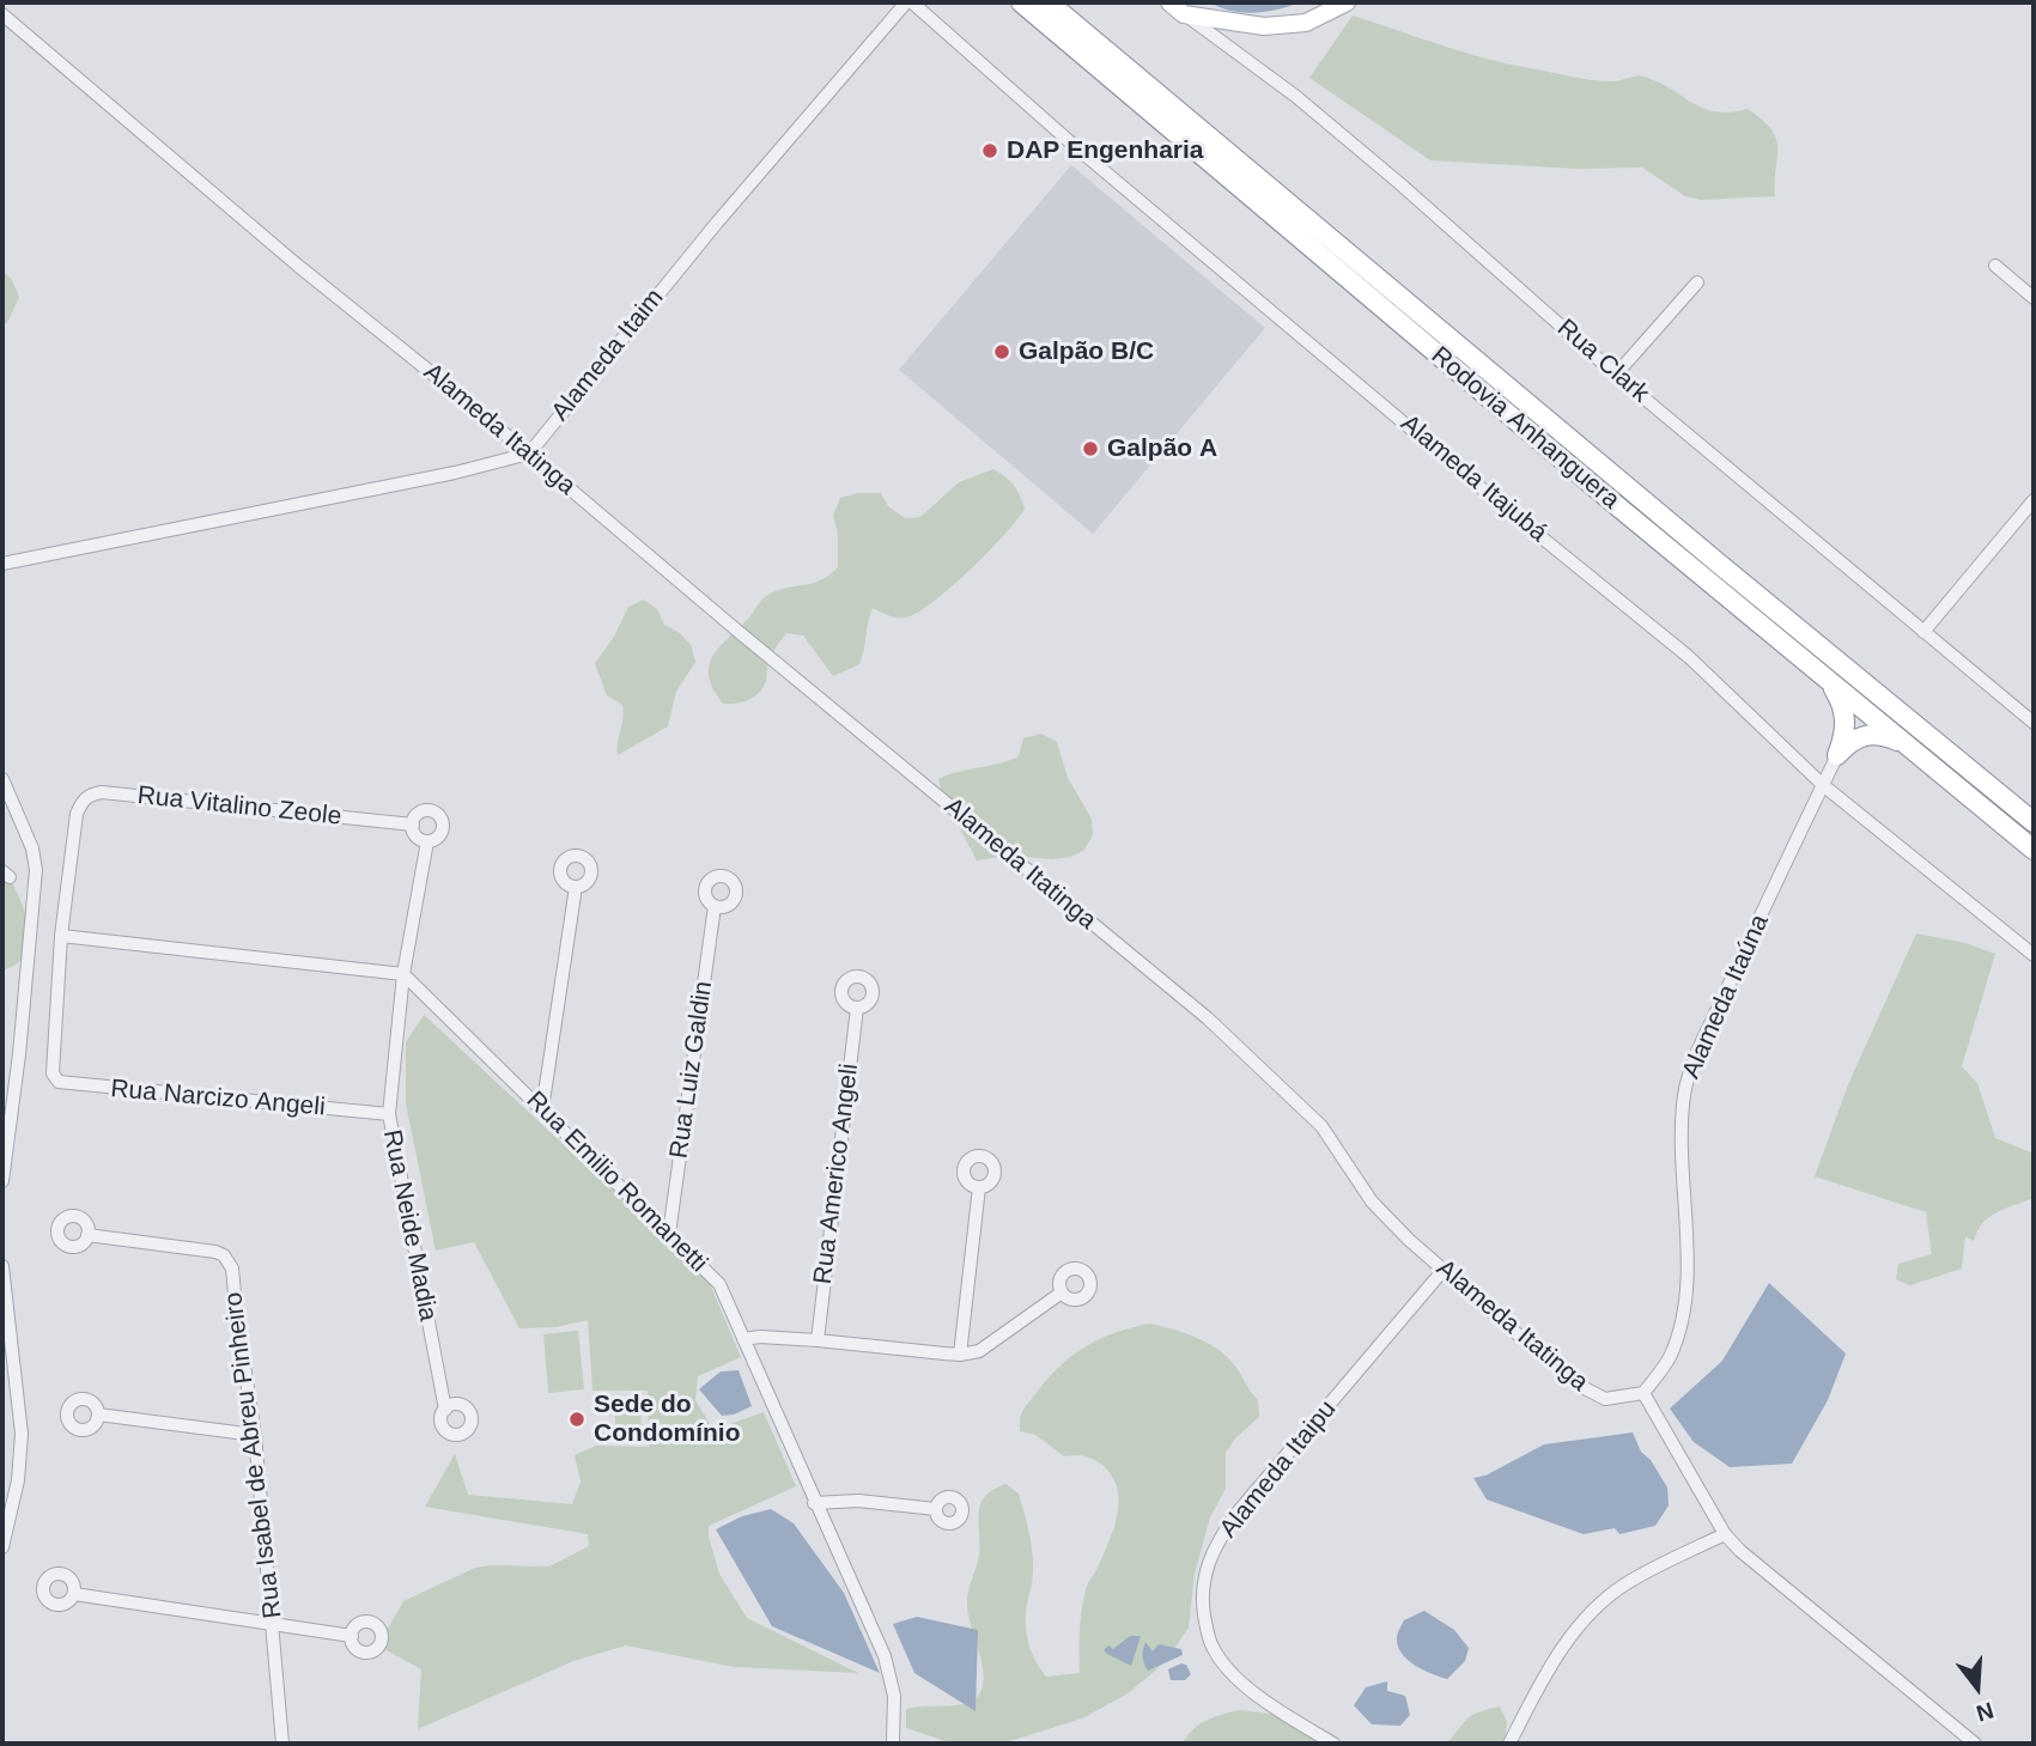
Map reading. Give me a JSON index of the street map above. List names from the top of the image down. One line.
{"streets":{"highway":["Rodovia Anhanguera"],"main road":["Rua Clark"],"street":["Alameda Itaim","Alameda Itatinga","Alameda Itajubá","Rua Vitalino Zeole","Alameda Itaúna","Rua Luiz Galdin","Rua Narcizo Angeli","Rua Americo Angeli","Rua Emilio Romanetti","Rua Neide Madia","Rua Isabel de Abreu Pinheiro","Alameda Itaipu"]},"crossings":[["Alameda Itaim","Alameda Itatinga"],["Alameda Itatinga","Alameda Itaúna"],["Alameda Itatinga","Alameda Itaipu"],["Alameda Itajubá","Alameda Itaúna"],["Rua Vitalino Zeole","Rua Narcizo Angeli"],["Rua Vitalino Zeole","Rua Neide Madia"],["Rua Luiz Galdin","Rua Emilio Romanetti"],["Rua Narcizo Angeli","Rua Neide Madia"],["Rua Emilio Romanetti","Rua Neide Madia"]],"places":["DAP Engenharia","Galpão B/C","Galpão A","Sede do Condomínio"],"north":"bottom"}
